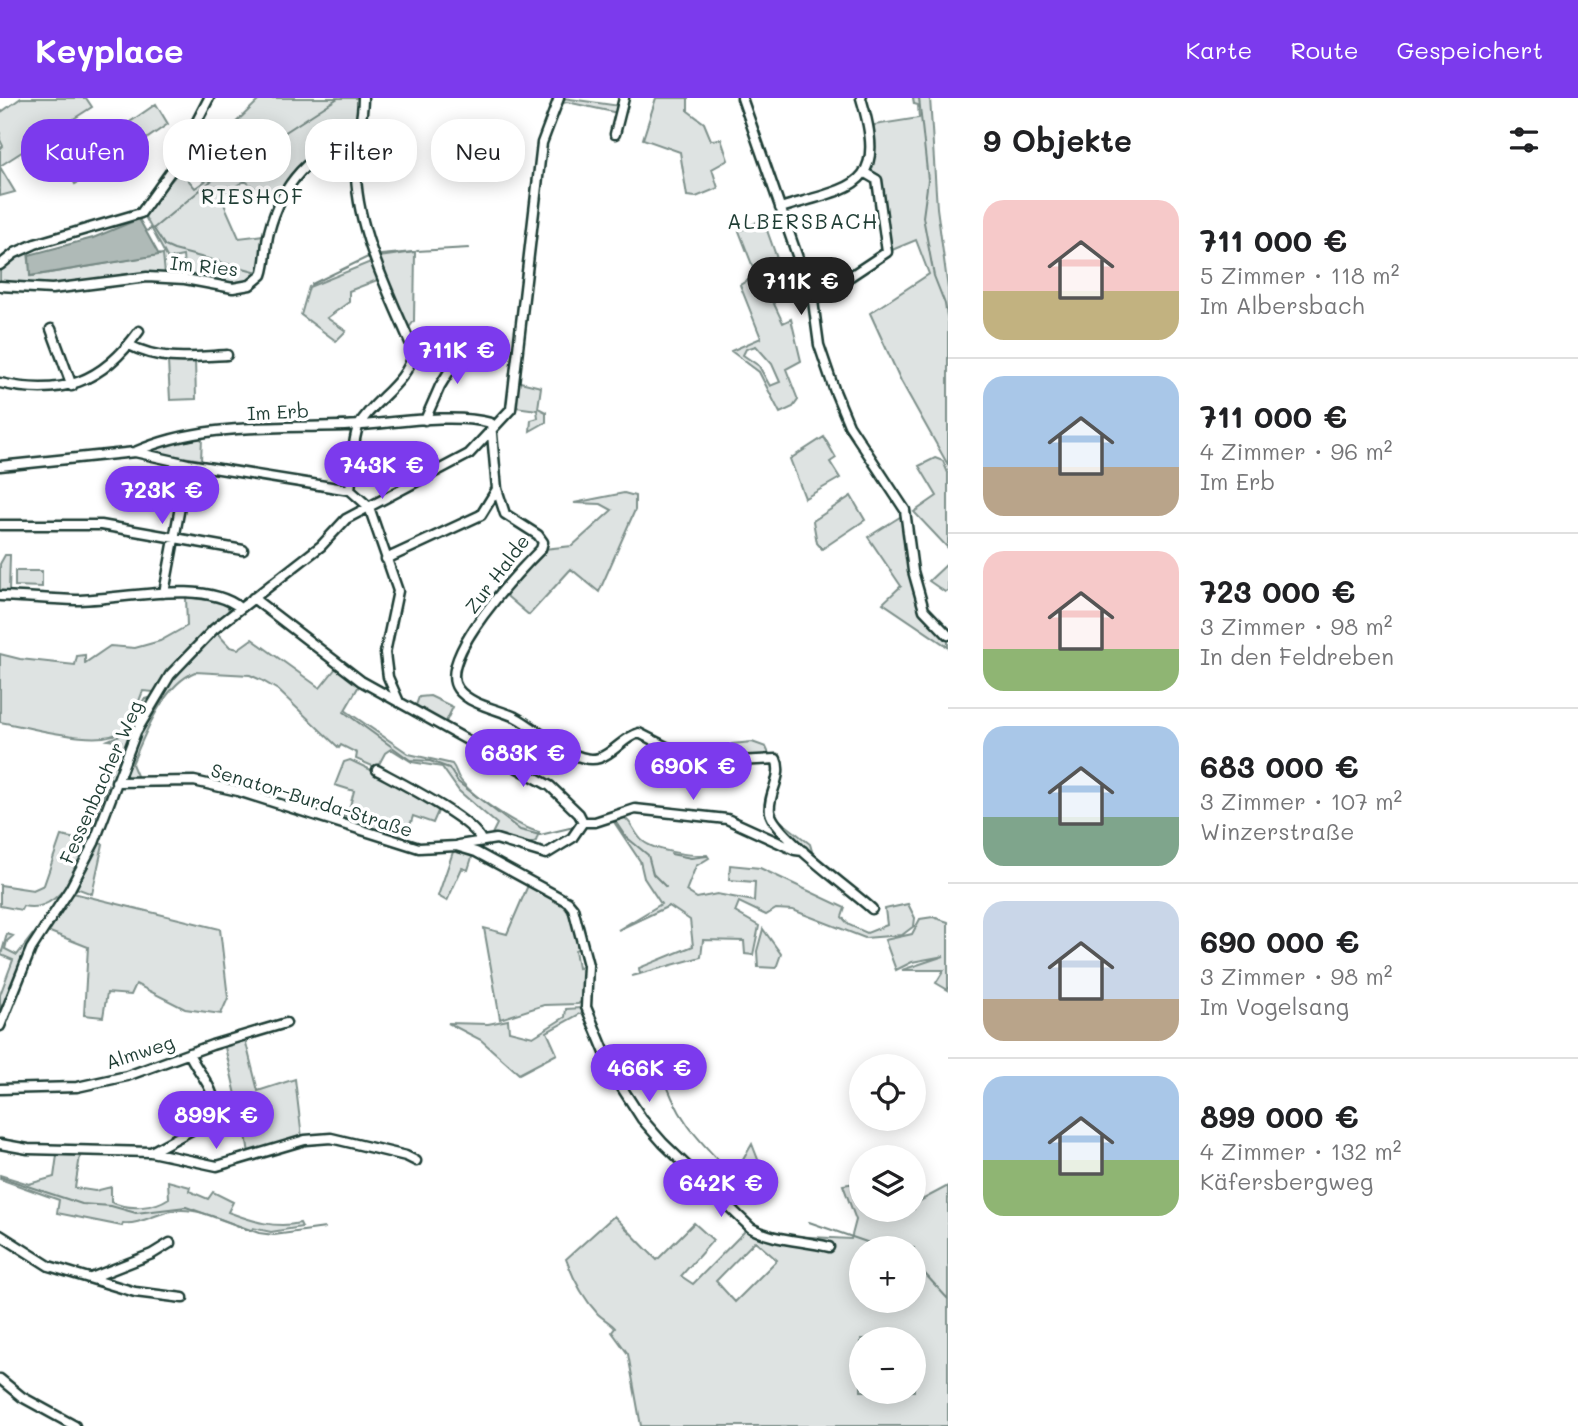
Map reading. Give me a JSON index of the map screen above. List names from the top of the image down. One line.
{"streets":{"street":["Im Ries","Im Erb","Zur Halde","Fessenbacher Weg","Senator-Burda-Straße","Almweg"]},"crossings":[["Im Erb","Zur Halde"],["Im Erb","Fessenbacher Weg"],["Zur Halde","Fessenbacher Weg"],["Fessenbacher Weg","Senator-Burda-Straße"]],"districts":["RIESHOF","ALBERSBACH"],"page":{"header":"Keyplace","nav":["Karte","Route","Gespeichert"],"heading":"9 Objekte","chip":["Kaufen","Mieten","Filter","Neu"],"list":[{"name":"711 000 €","note":"5 Zimmer · 118 m² · Im Albersbach"},{"name":"711 000 €","note":"4 Zimmer · 96 m² · Im Erb"},{"name":"723 000 €","note":"3 Zimmer · 98 m² · In den Feldreben"},{"name":"683 000 €","note":"3 Zimmer · 107 m² · Winzerstraße"},{"name":"690 000 €","note":"3 Zimmer · 98 m² · Im Vogelsang"},{"name":"899 000 €","note":"4 Zimmer · 132 m² · Käfersbergweg"}],"price":["711K €","711K €","743K €","723K €","683K €","690K €","466K €","899K €","642K €"],"map_buttons":["+","−"]}}
